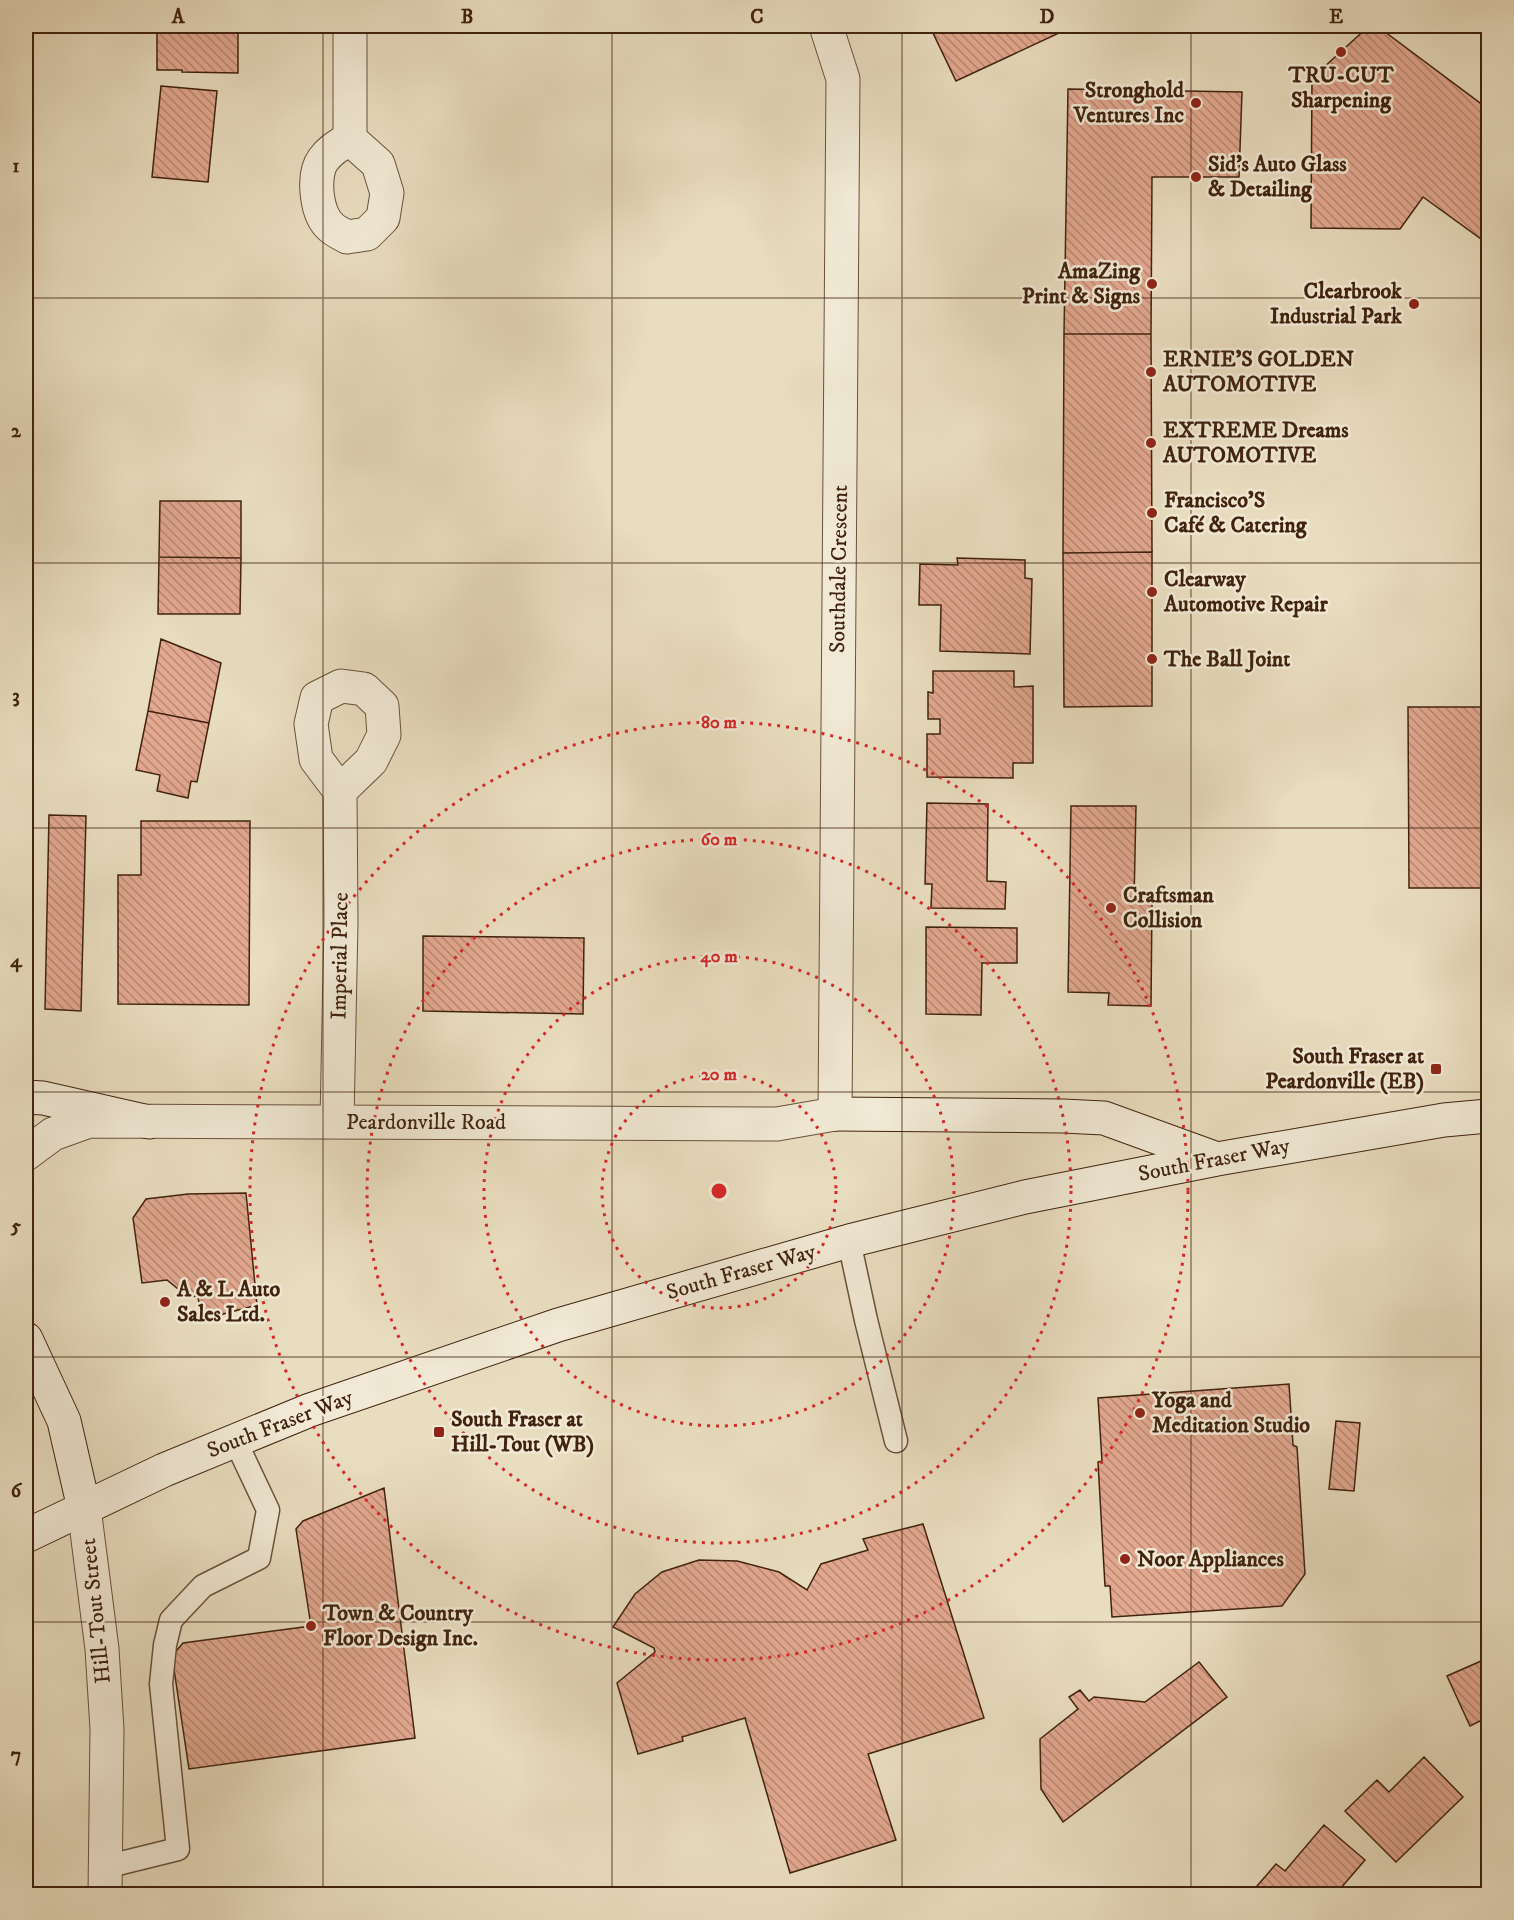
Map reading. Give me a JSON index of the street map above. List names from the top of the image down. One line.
{"streets":{"street":["Southdale Crescent","Imperial Place","Peardonville Road","South Fraser Way","Hill-Tout Street"]},"crossings":[["Southdale Crescent","Peardonville Road"],["Imperial Place","Peardonville Road"],["Peardonville Road","South Fraser Way"],["South Fraser Way","Hill-Tout Street"]],"places":{"other":["TRU-CUT Sharpening","Stronghold Ventures Inc","Sid's Auto Glass & Detailing","AmaZing Print & Signs","Clearbrook Industrial Park","ERNIE'S GOLDEN AUTOMOTIVE","EXTREME Dreams AUTOMOTIVE","Francisco'S Café & Catering","Clearway Automotive Repair","The Ball Joint","Craftsman Collision","A & L Auto Sales Ltd.","Yoga and Meditation Studio","Noor Appliances","Town & Country Floor Design Inc."],"transit":["South Fraser at Peardonville (EB)","South Fraser at Hill-Tout (WB)"]},"grid":{"columns":["A","B","C","D","E"],"rows":["1","2","3","4","5","6","7"]},"rings":["80 m","60 m","40 m","20 m"]}
